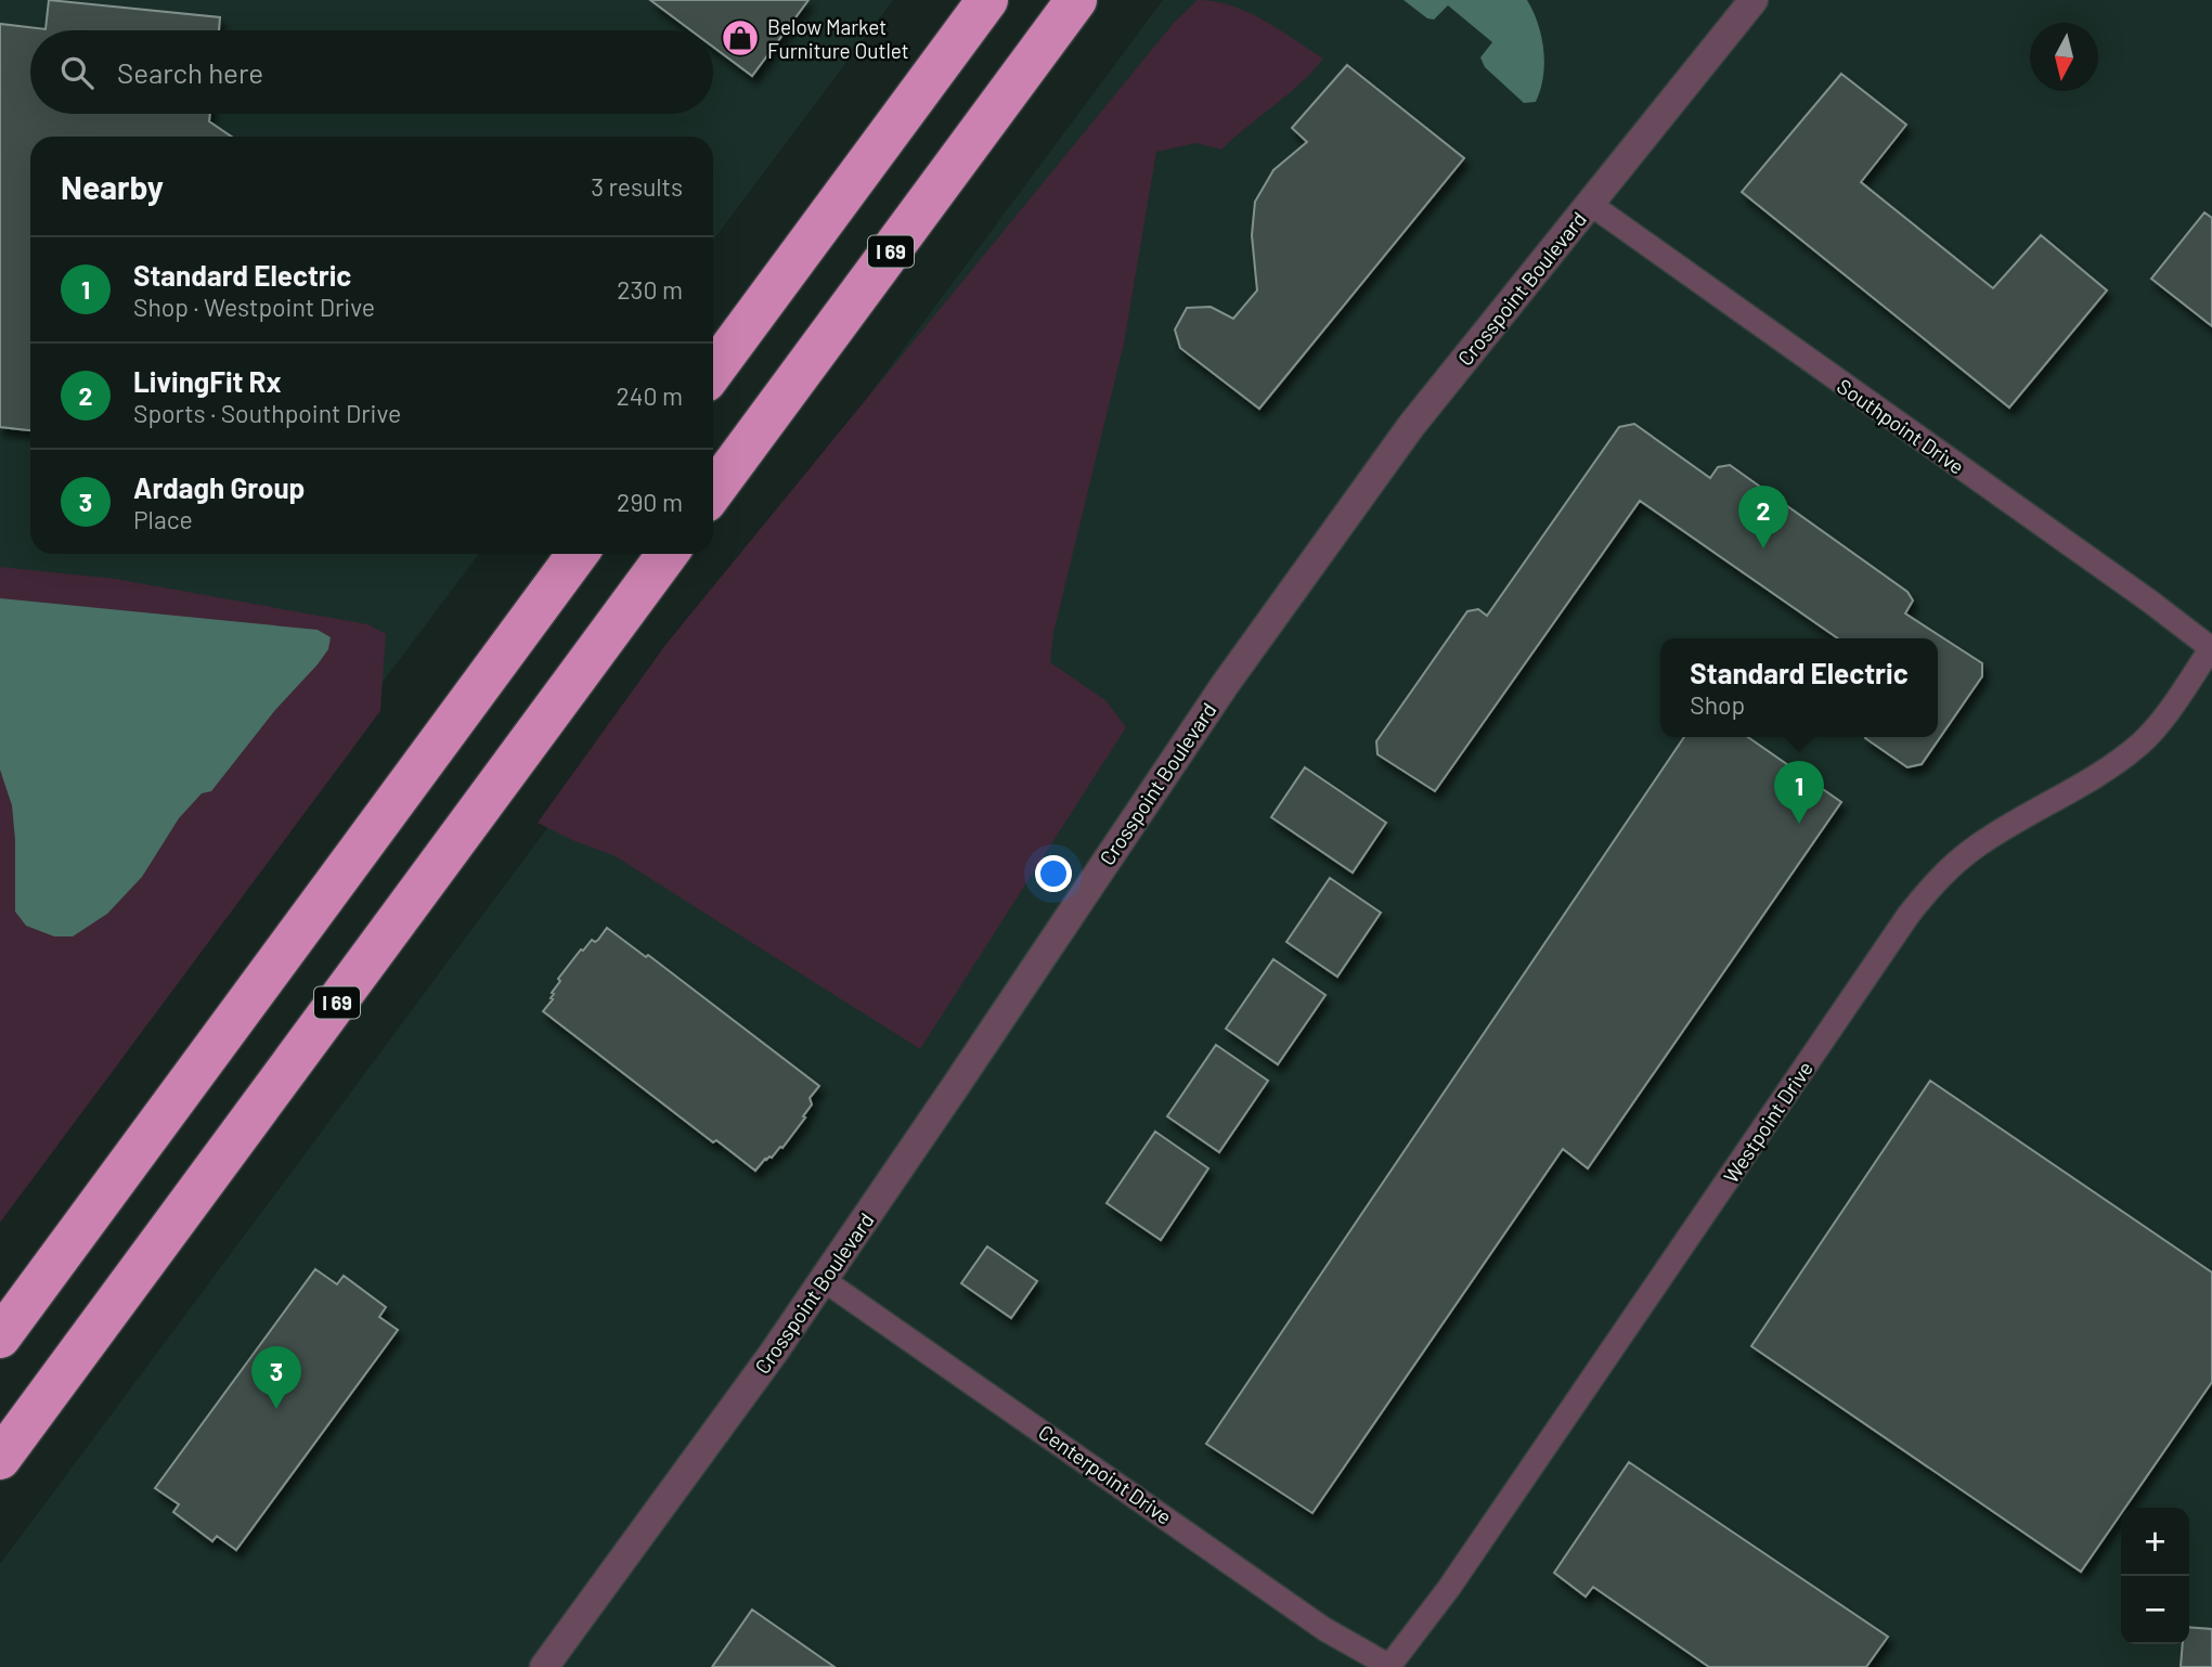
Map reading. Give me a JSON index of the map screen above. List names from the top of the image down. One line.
{"streets":{"highway":["I 69"],"street":["Crosspoint Boulevard","Southpoint Drive","Westpoint Drive","Centerpoint Drive"]},"crossings":[["Crosspoint Boulevard","Southpoint Drive"],["Crosspoint Boulevard","Centerpoint Drive"],["Southpoint Drive","Westpoint Drive"],["Westpoint Drive","Centerpoint Drive"]],"places":{"shop":["Below Market Furniture Outlet"]},"north":"bottom","page":{"search":"Search here","heading":["Nearby","3 results"],"list":[{"mark":"1","name":"Standard Electric","note":"Shop · Westpoint Drive","value":"230 m"},{"mark":"2","name":"LivingFit Rx","note":"Sports · Southpoint Drive","value":"240 m"},{"mark":"3","name":"Ardagh Group","note":"Place","value":"290 m"}],"pins":["2","1","3"],"popup":["Standard Electric","Shop"],"map_buttons":["+","−"]}}
